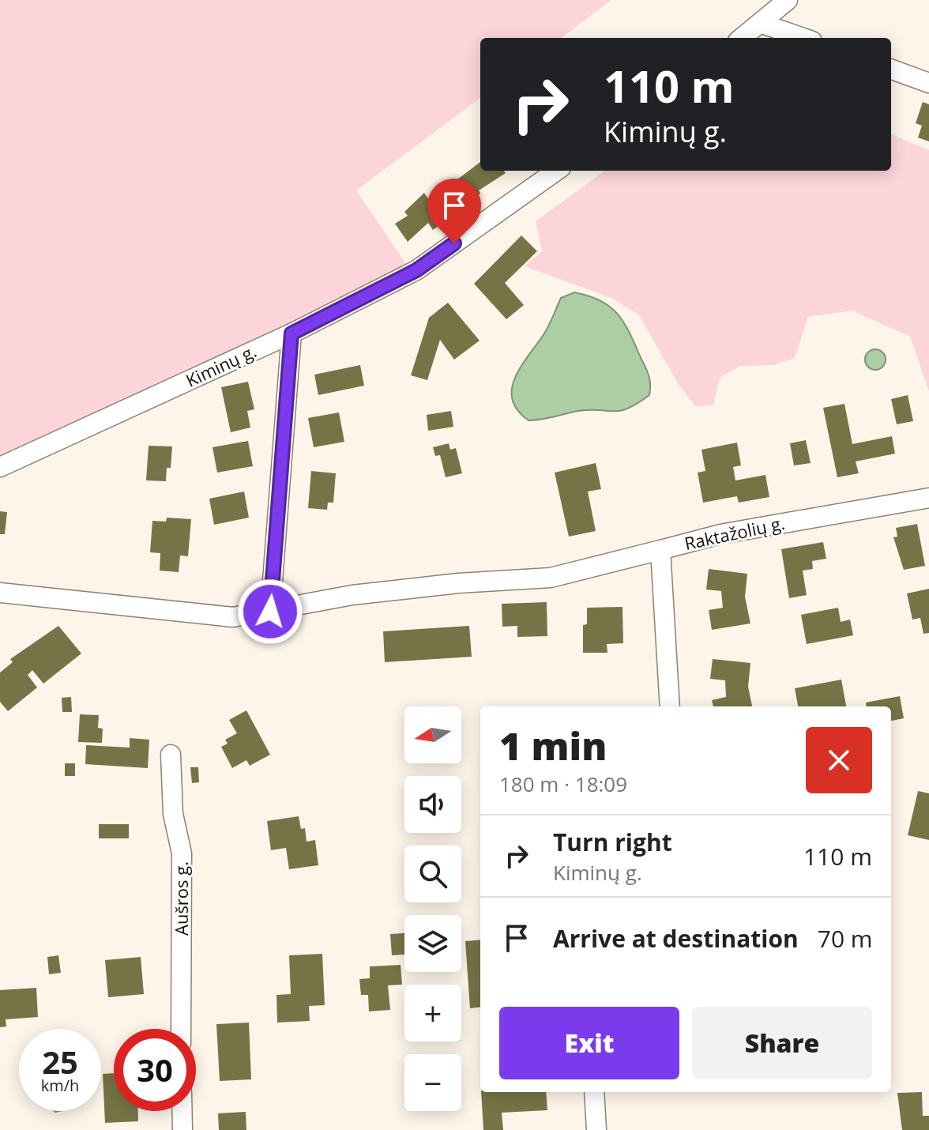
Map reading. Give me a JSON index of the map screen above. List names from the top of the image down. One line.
{"streets":{"street":["Kiminų g.","Raktažolių g.","Aušros g."]},"north":"left","page":{"turn":["110 m","Kiminų g."],"map_buttons":["+","−"],"heading":["1 min","180 m · 18:09"],"list":[{"name":"Turn right","note":"Kiminų g.","value":"110 m"},{"name":"Arrive at destination","value":"70 m"}],"buttons":["Exit","Share"],"speed":"25 km/h","limit":"30"}}
